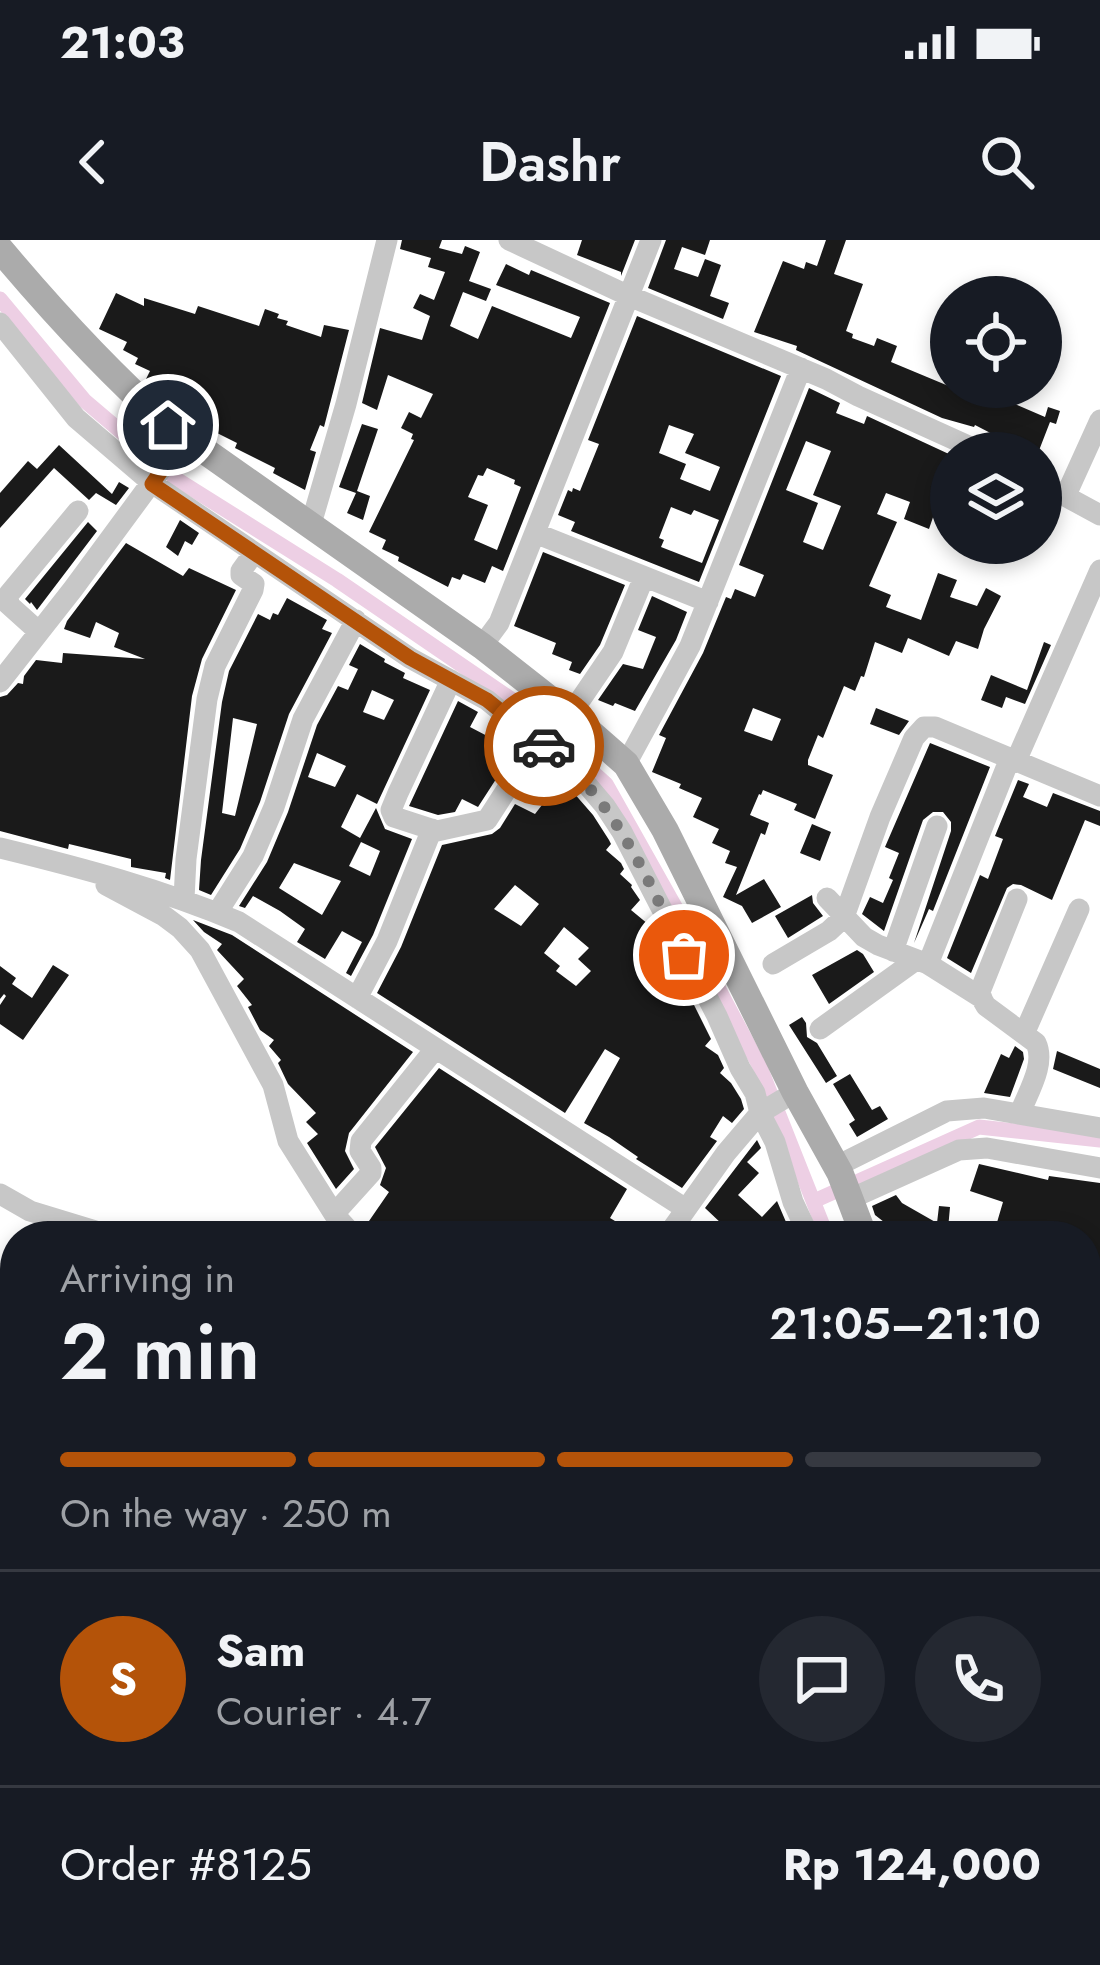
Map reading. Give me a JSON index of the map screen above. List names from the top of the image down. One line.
{"page":{"status":"21:03","header":"Dashr","heading":["2 min","Arriving in","21:05–21:10"],"panel":["Sam","Courier · 4.7","Order #8125","Rp 124,000"],"bar":"On the way · 250 m","round":"S"}}
